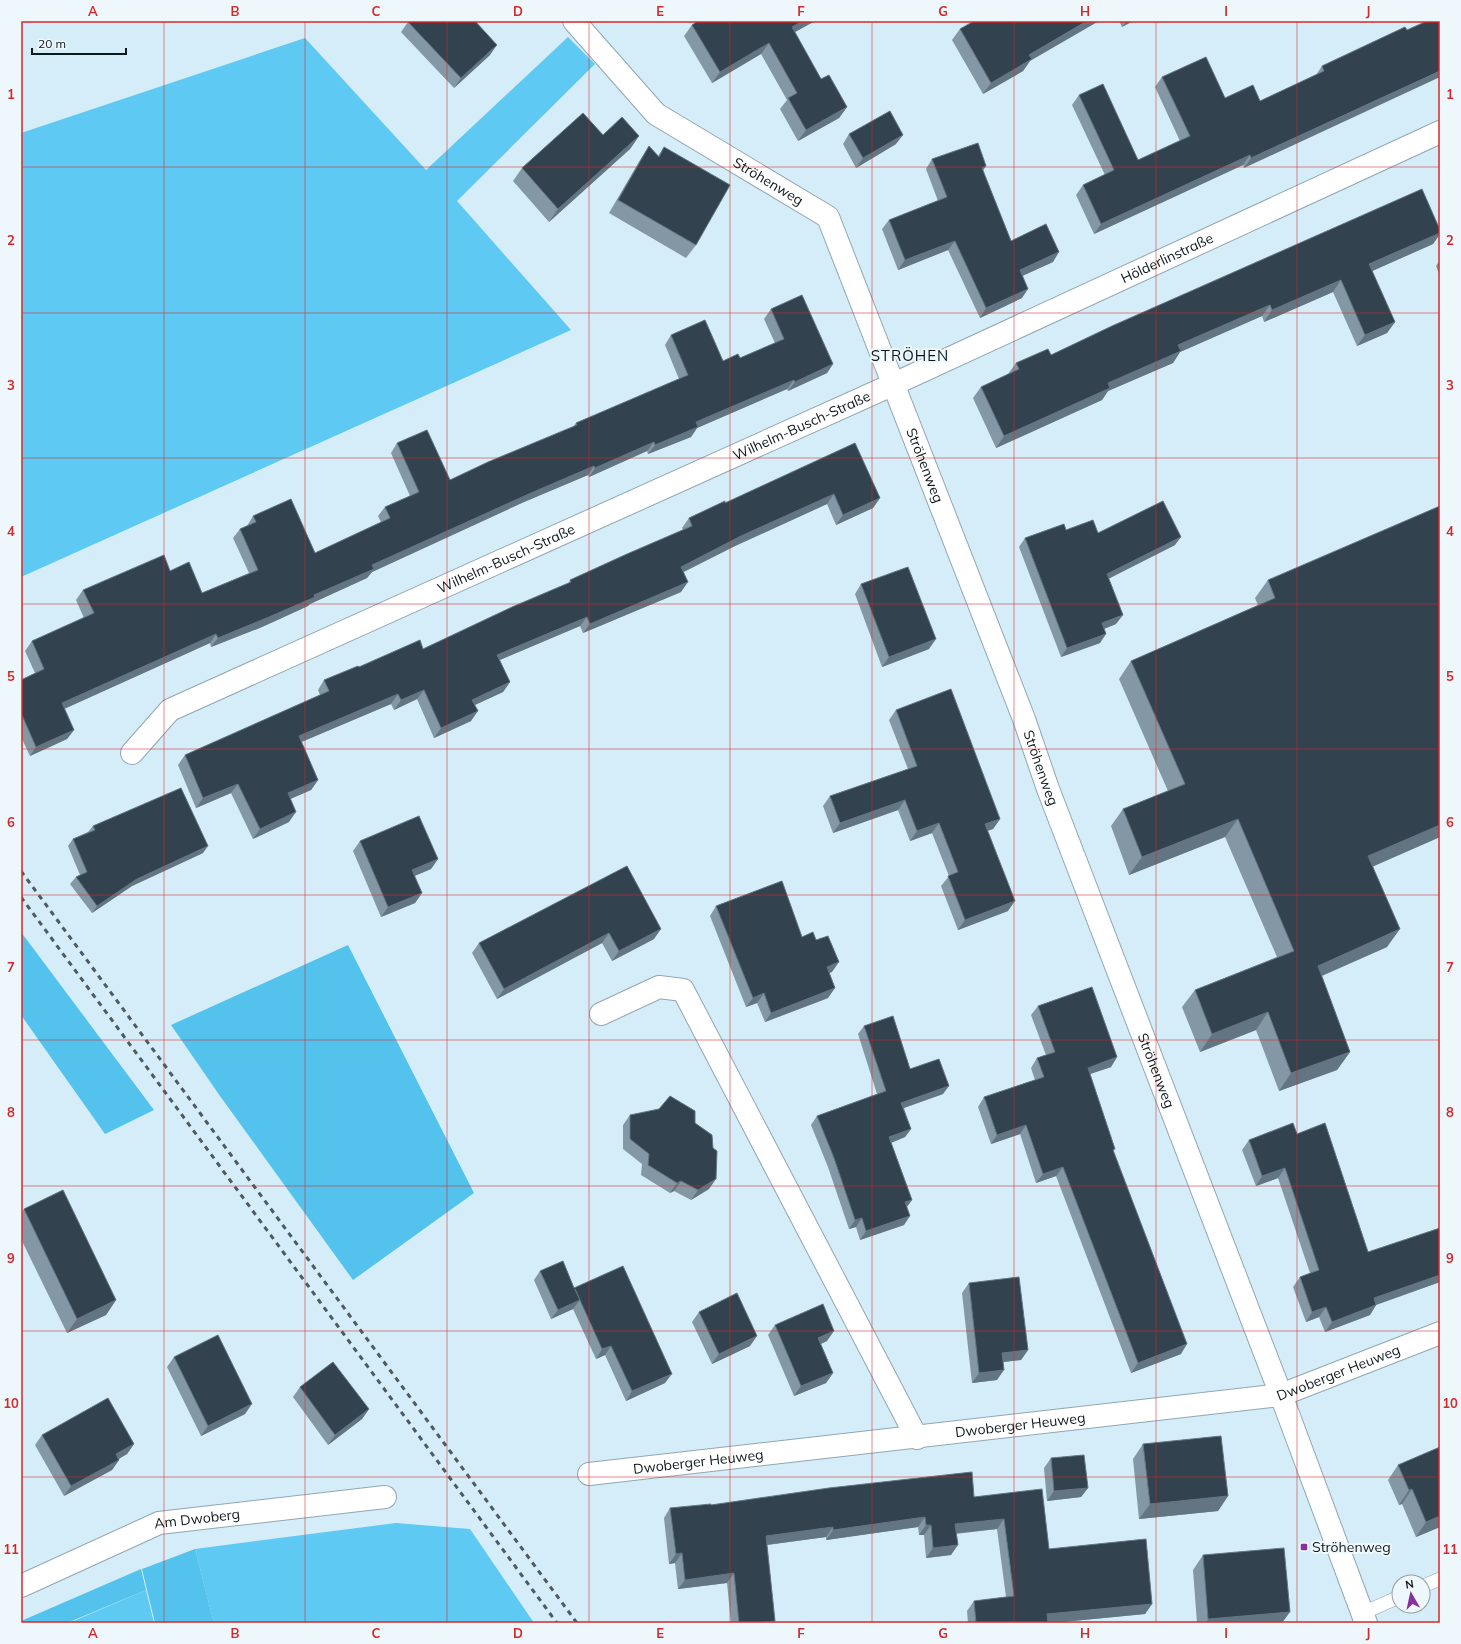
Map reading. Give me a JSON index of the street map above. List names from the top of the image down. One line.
{"streets":{"street":["Ströhenweg","Hölderlinstraße","Wilhelm-Busch-Straße","Dwoberger Heuweg","Am Dwoberg"]},"crossings":[["Ströhenweg","Hölderlinstraße"],["Ströhenweg","Wilhelm-Busch-Straße"],["Ströhenweg","Dwoberger Heuweg"],["Hölderlinstraße","Wilhelm-Busch-Straße"]],"districts":["STRÖHEN"],"places":{"transit":["Ströhenweg"]},"scale_bar":"20 m","north":"top","grid":{"columns":["A","B","C","D","E","F","G","H","I","J"],"rows":["1","2","3","4","5","6","7","8","9","10","11"]}}
